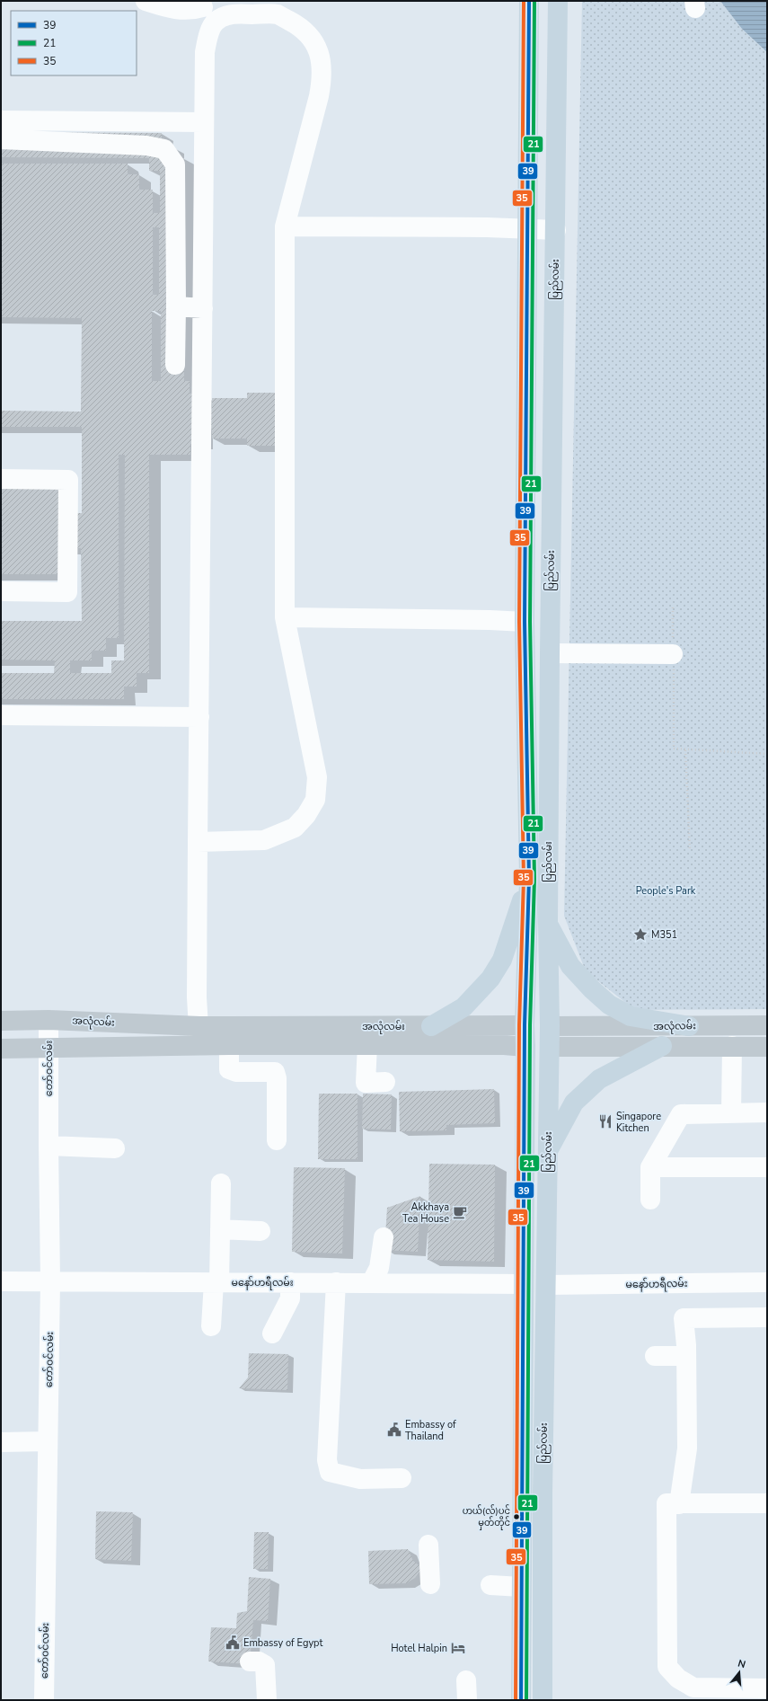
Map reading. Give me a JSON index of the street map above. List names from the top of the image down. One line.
{"streets":{"highway":["ပြည်လမ်း","အလုံလမ်း"],"street":["တော်ဝင်လမ်း","မနော်ဟရီလမ်း"]},"crossings":[["ပြည်လမ်း","အလုံလမ်း"],["ပြည်လမ်း","မနော်ဟရီလမ်း"],["အလုံလမ်း","တော်ဝင်လမ်း"],["တော်ဝင်လမ်း","မနော်ဟရီလမ်း"]],"parks":["People's Park"],"places":{"place":["M351"],"restaurant":["Singapore Kitchen"],"cafe":["Akkhaya Tea House"],"public building":["Embassy of Thailand","Embassy of Egypt"],"other":["ဟယ်(လ်)ပင် မှတ်တိုင်"],"hotel":["Hotel Halpin"]},"lines":["transit line 39","transit line 21","transit line 35"],"legend":["39","21","35"],"north":"top"}
